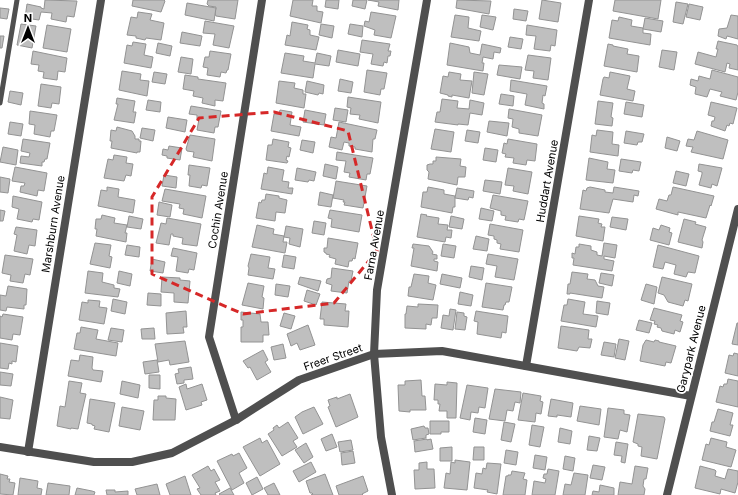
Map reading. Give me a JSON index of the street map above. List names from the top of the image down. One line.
{"streets":{"street":["Huddart Avenue","Cochin Avenue","Marshburn Avenue","Farna Avenue","Garypark Avenue","Freer Street"]},"crossings":[["Huddart Avenue","Freer Street"],["Cochin Avenue","Freer Street"],["Marshburn Avenue","Freer Street"],["Farna Avenue","Freer Street"],["Garypark Avenue","Freer Street"]],"north":"top"}
